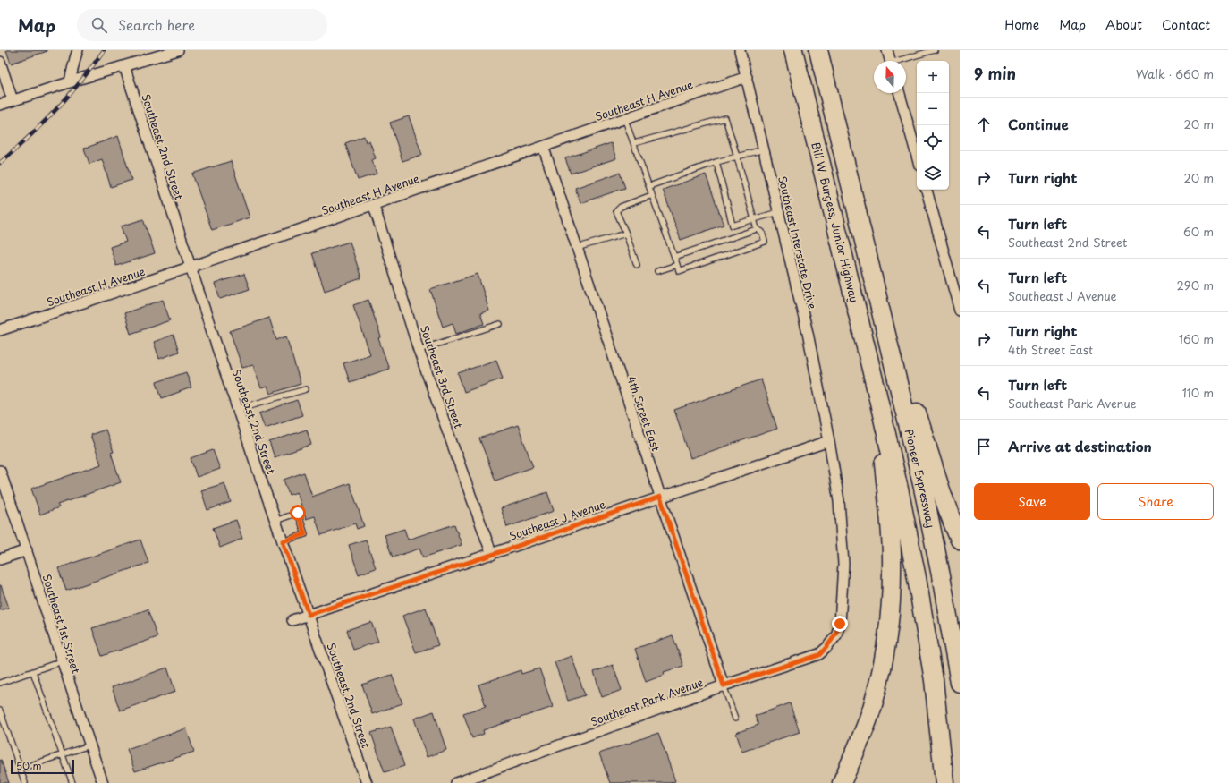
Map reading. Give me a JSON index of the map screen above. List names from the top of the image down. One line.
{"streets":{"highway":["Bill W. Burgess, Junior Highway","Pioneer Expressway"],"street":["Southeast H Avenue","Southeast 2nd Street","Southeast Interstate Drive","Southeast 3rd Street","4th Street East","Southeast J Avenue","Southeast 1st Street","Southeast Park Avenue"]},"crossings":[["Southeast H Avenue","Southeast 2nd Street"],["Southeast H Avenue","Southeast Interstate Drive"],["Southeast H Avenue","Southeast 3rd Street"],["Southeast H Avenue","4th Street East"],["Southeast 2nd Street","Southeast J Avenue"],["Southeast Interstate Drive","Southeast J Avenue"],["Southeast Interstate Drive","Southeast Park Avenue"],["Southeast 3rd Street","Southeast J Avenue"],["4th Street East","Southeast J Avenue"],["4th Street East","Southeast Park Avenue"],["Southeast J Avenue","Southeast Park Avenue"]],"scale_bar":"50 m","north":"top","page":{"header":"Map","search":"Search here","nav":["Home","Map","About","Contact"],"heading":["9 min","Walk · 660 m"],"map_buttons":["+","−"],"list":[["Continue","20 m"],["Turn right","20 m"],["Turn left","Southeast 2nd Street","60 m"],["Turn left","Southeast J Avenue","290 m"],["Turn right","4th Street East","160 m"],["Turn left","Southeast Park Avenue","110 m"],"Arrive at destination"],"buttons":["Save","Share"],"scale":"50 m"}}
